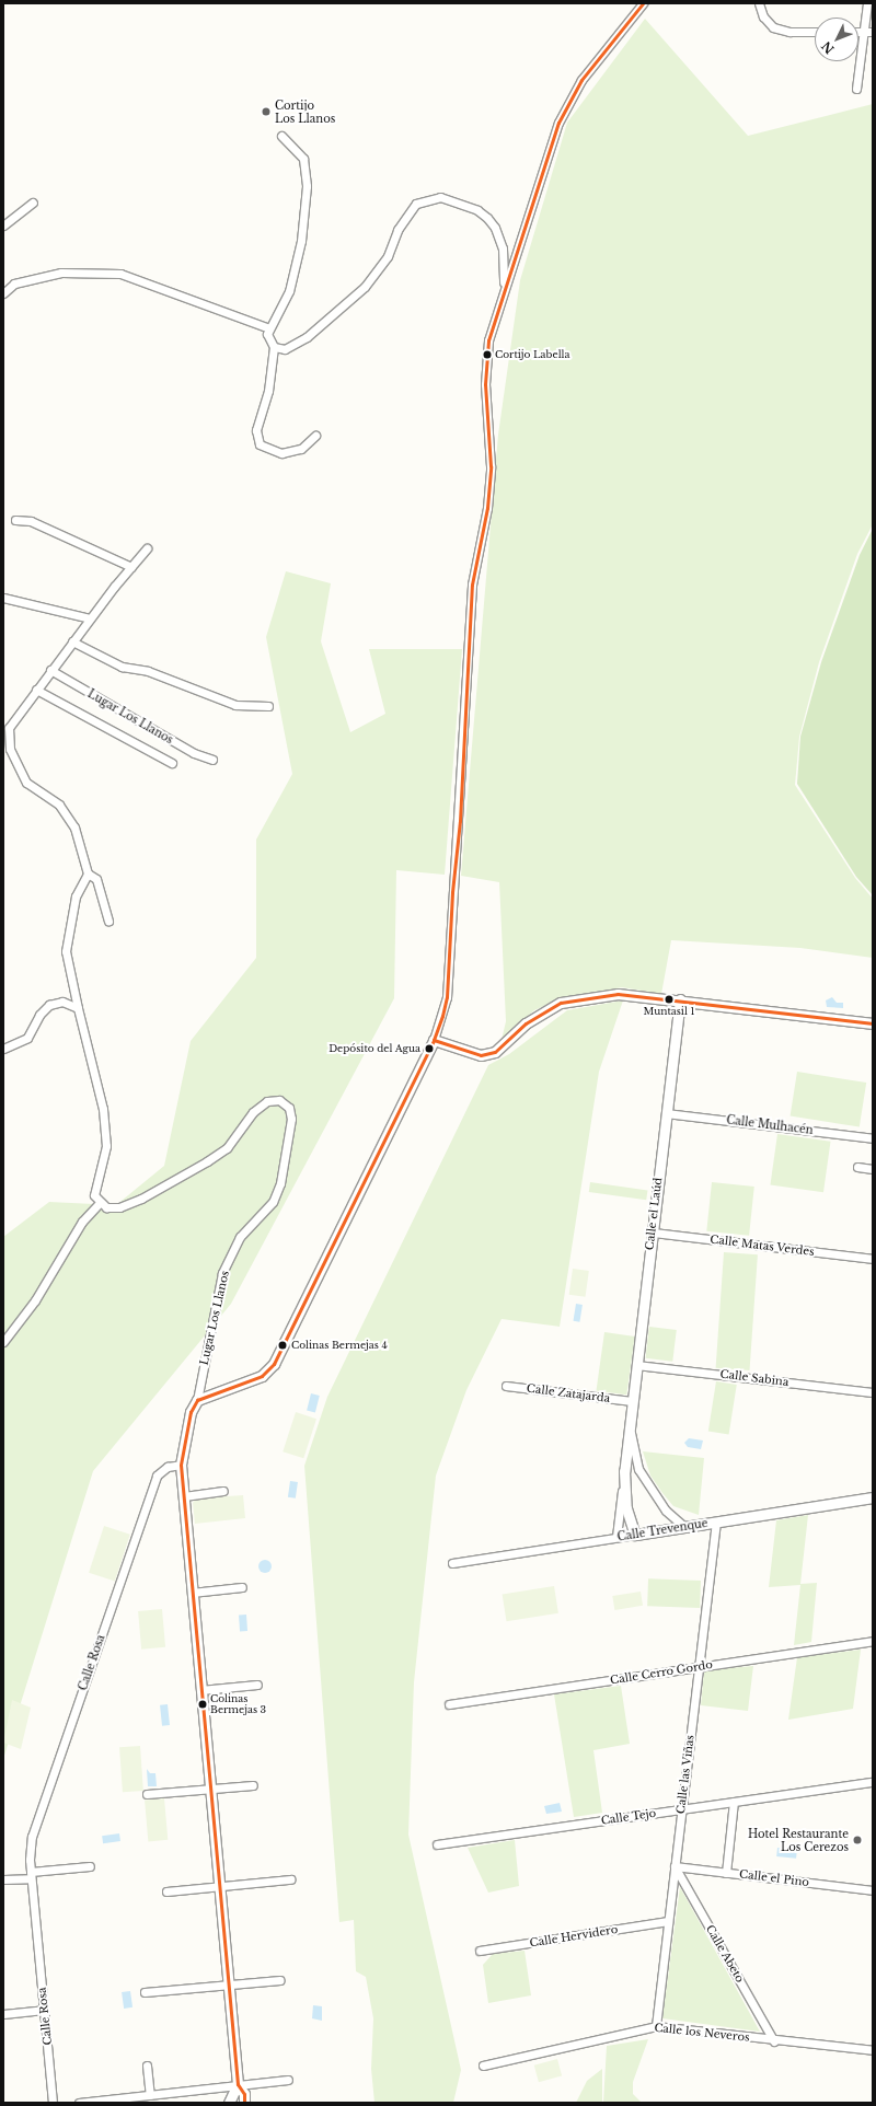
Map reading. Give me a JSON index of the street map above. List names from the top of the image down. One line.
{"streets":{"street":["Lugar Los Llanos","Calle Mulhacén","Calle el Laúd","Calle Matas Verdes","Calle Sabina","Calle Zatajarda","Calle Trevenque","Calle Rosa","Calle Cerro Gordo","Calle las Viñas","Calle Tejo","Calle el Pino","Calle Hervidero","Calle Abeto","Calle los Neveros"]},"crossings":[["Calle Mulhacén","Calle el Laúd"],["Calle el Laúd","Calle Matas Verdes"],["Calle el Laúd","Calle Sabina"],["Calle el Laúd","Calle Zatajarda"],["Calle el Laúd","Calle Trevenque"],["Calle Trevenque","Calle las Viñas"],["Calle Cerro Gordo","Calle las Viñas"],["Calle las Viñas","Calle Tejo"],["Calle las Viñas","Calle el Pino"],["Calle las Viñas","Calle Hervidero"],["Calle las Viñas","Calle Abeto"],["Calle las Viñas","Calle los Neveros"],["Calle el Pino","Calle Abeto"],["Calle Abeto","Calle los Neveros"]],"places":["Cortijo Los Llanos","Cortijo Labella","Muntasil 1","Depósito del Agua","Colinas Bermejas 4","Colinas Bermejas 3","Hotel Restaurante Los Cerezos"],"north":"bottom left"}
